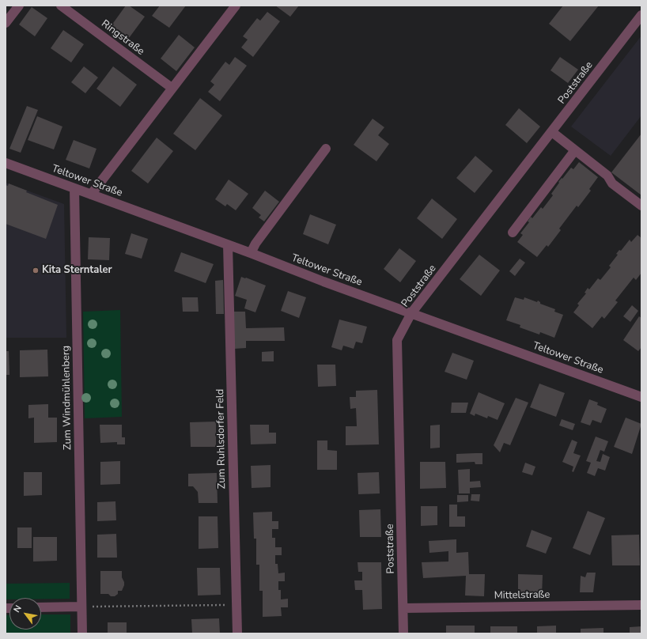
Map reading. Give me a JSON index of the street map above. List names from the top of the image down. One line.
{"streets":{"street":["Ringstraße","Poststraße","Teltower Straße","Zum Windmühlenberg","Zum Ruhlsdorfer Feld","Mittelstraße"]},"crossings":[["Poststraße","Teltower Straße"],["Poststraße","Mittelstraße"],["Teltower Straße","Zum Windmühlenberg"],["Teltower Straße","Zum Ruhlsdorfer Feld"]],"places":["Kita Sterntaler"],"north":"top left"}
